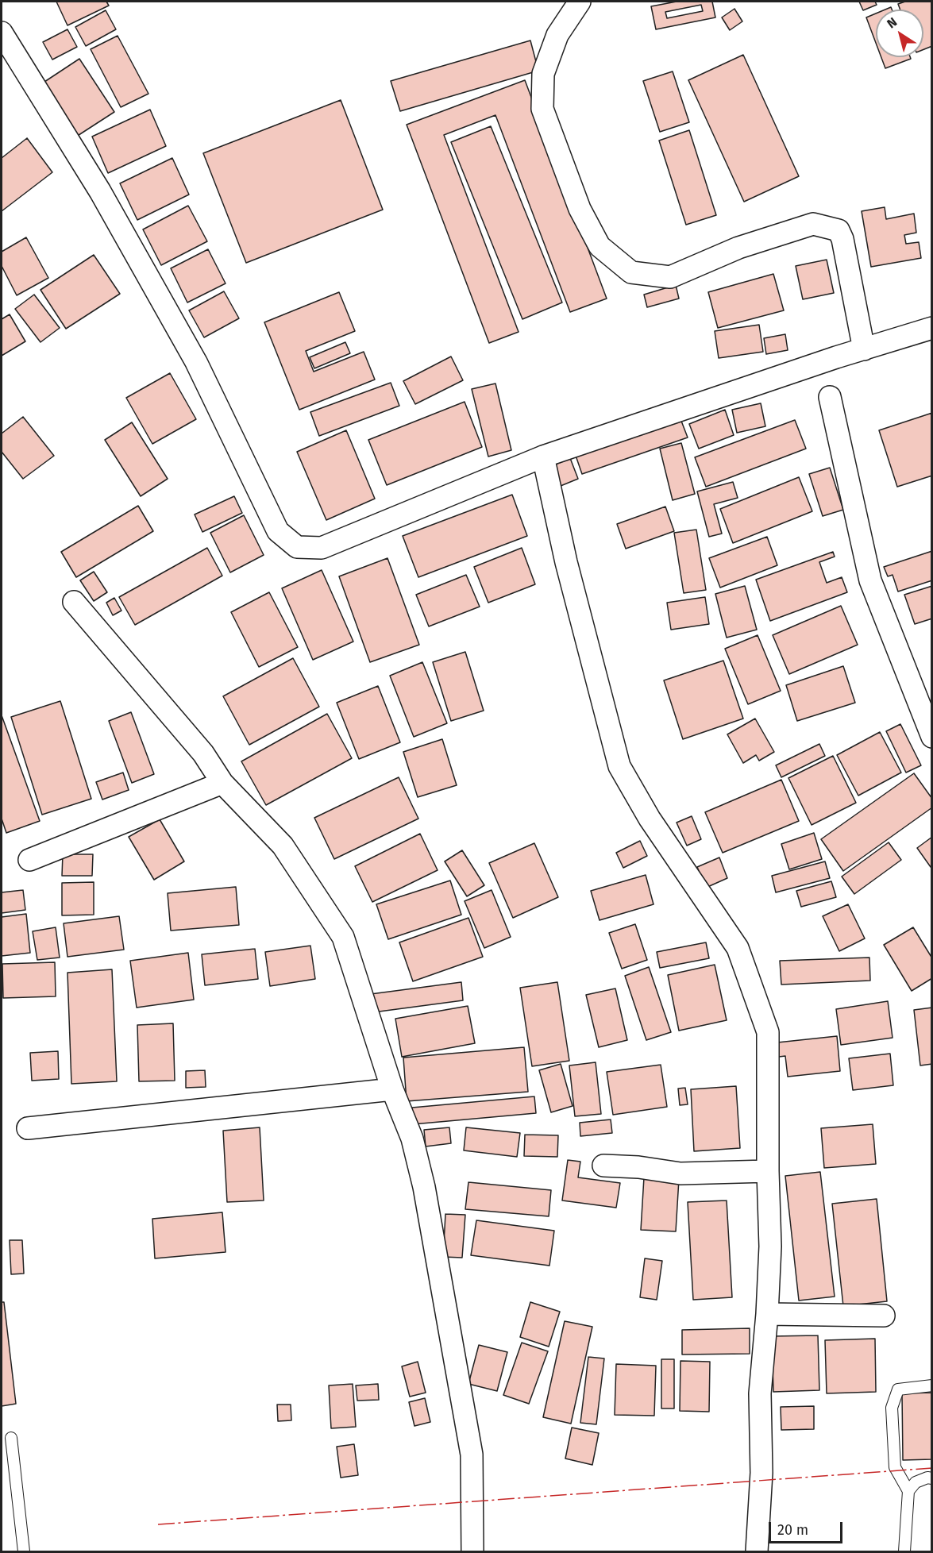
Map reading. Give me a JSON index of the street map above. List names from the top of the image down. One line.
{"scale_bar":"20 m","north":"top left"}
